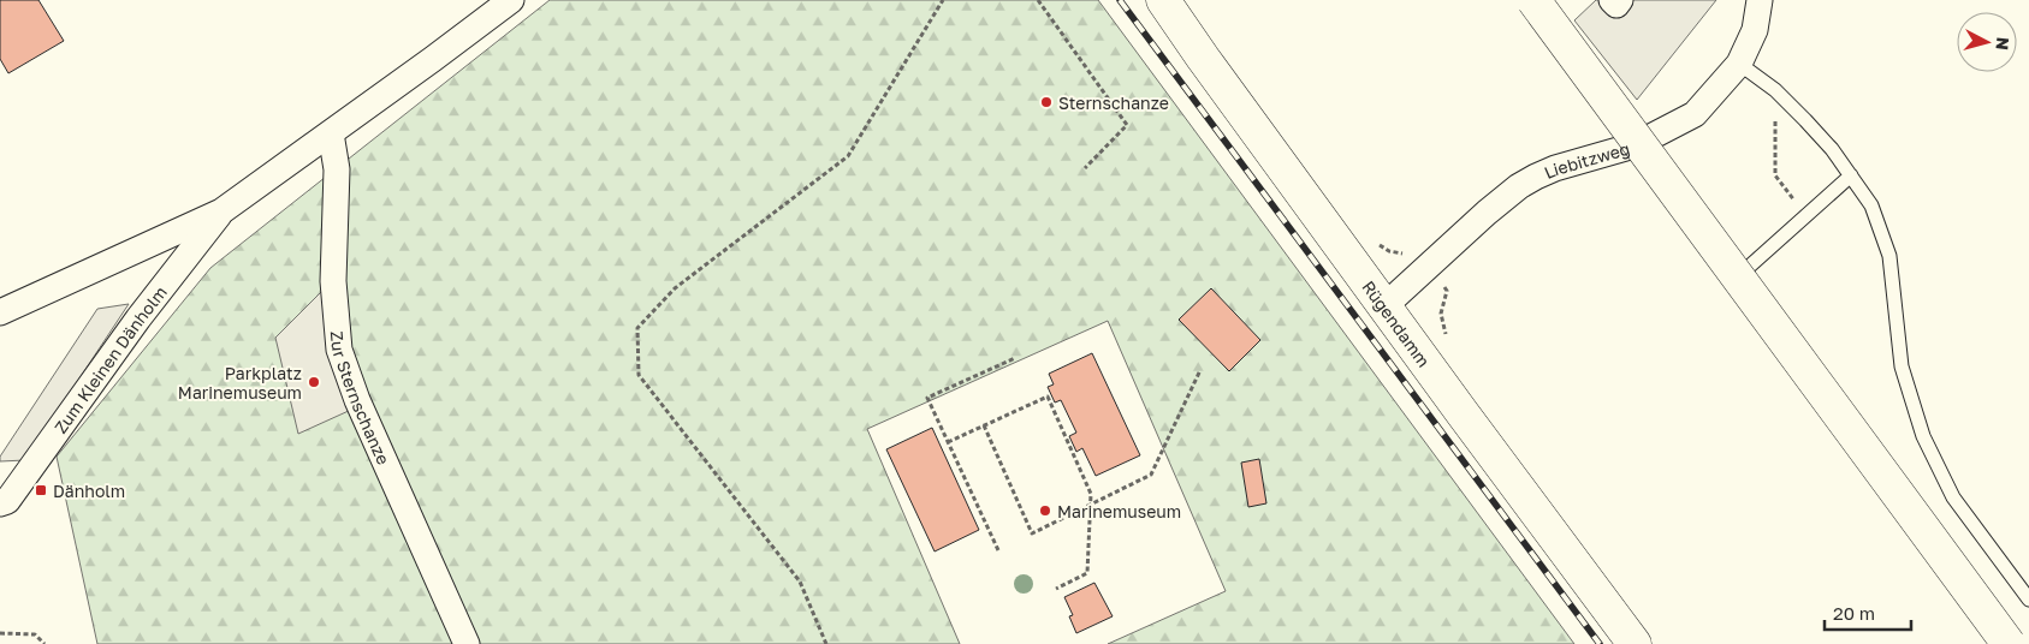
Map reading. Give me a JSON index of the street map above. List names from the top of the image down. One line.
{"streets":{"main road":["Rügendamm"],"street":["Liebitzweg","Zum Kleinen Dänholm","Zur Sternschanze"]},"crossings":[["Liebitzweg","Rügendamm"],["Zum Kleinen Dänholm","Zur Sternschanze"]],"places":{"other":["Sternschanze","Parkplatz Marinemuseum","Marinemuseum"],"transit":["Dänholm"]},"scale_bar":"20 m","north":"right"}
